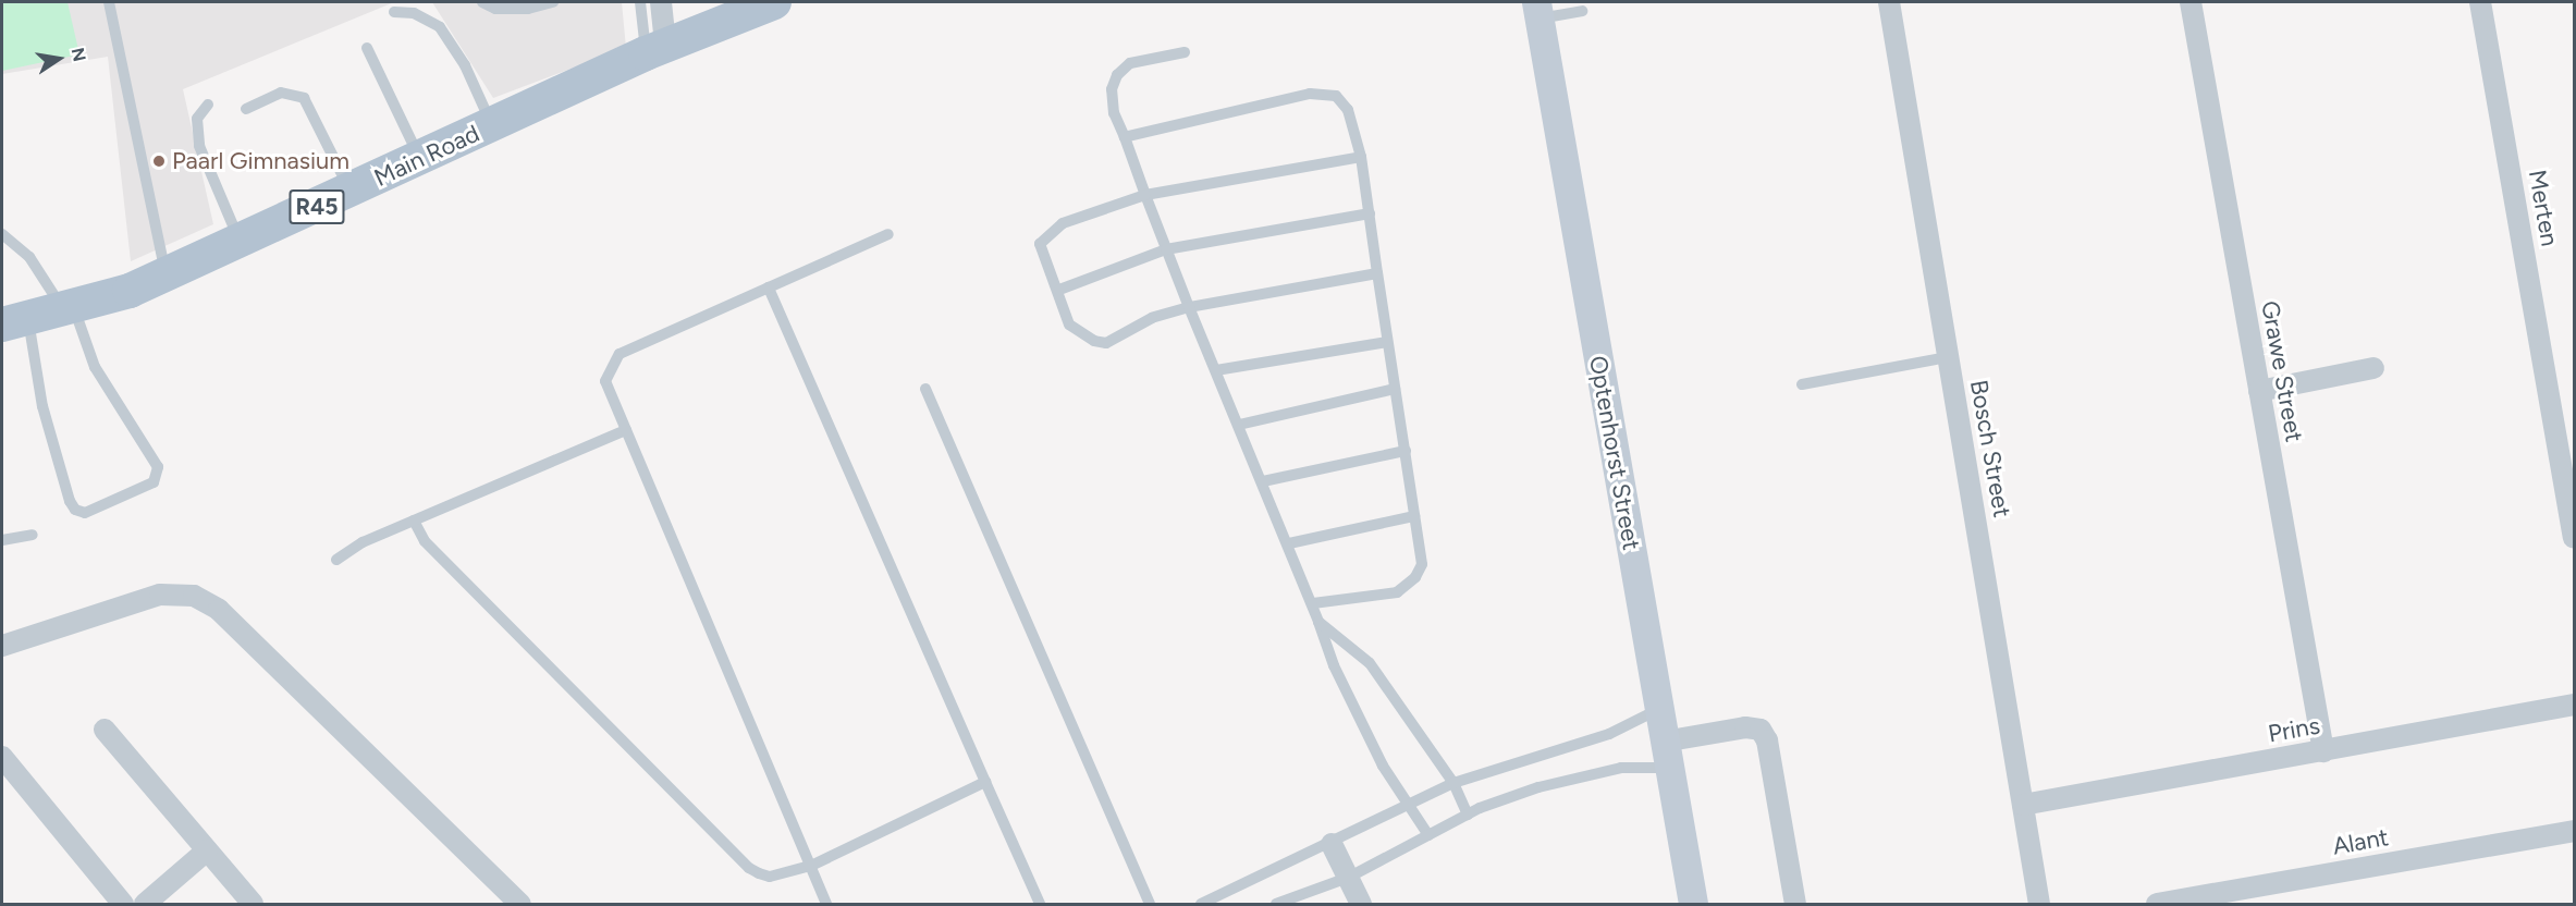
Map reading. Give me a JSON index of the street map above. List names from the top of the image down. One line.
{"streets":{"main road":["Main Road","R45","Optenhorst Street"],"street":["Merten","Grawe Street","Bosch Street","Prins","Alant"]},"crossings":[["Grawe Street","Prins"],["Bosch Street","Prins"]],"places":["Paarl Gimnasium"],"north":"right"}
